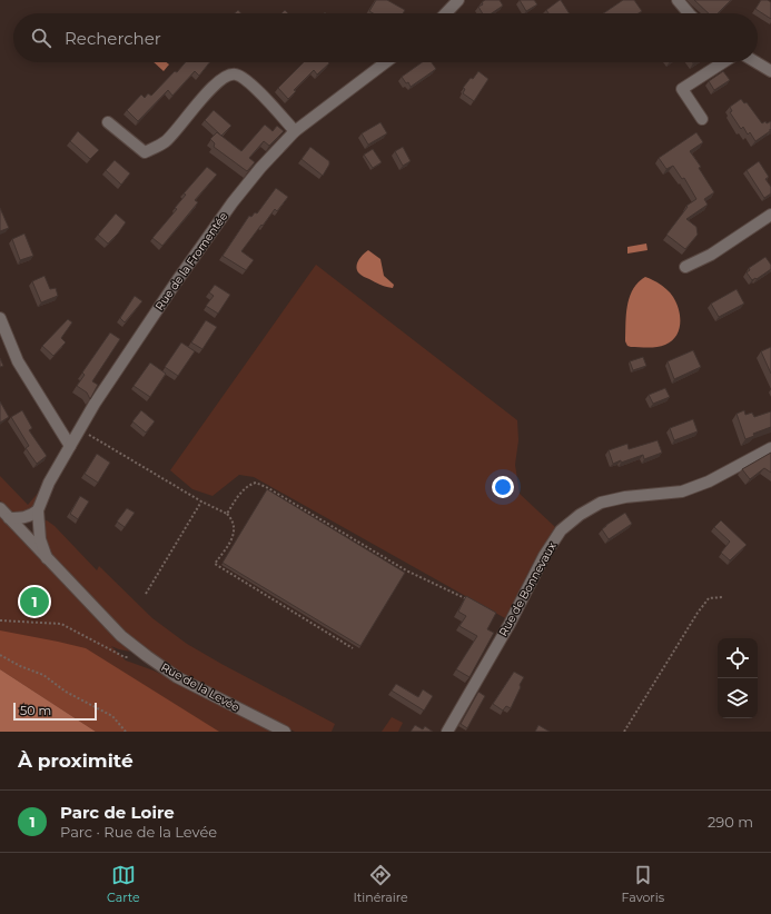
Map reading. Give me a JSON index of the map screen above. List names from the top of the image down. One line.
{"streets":{"street":["Rue de la Fromentée","Rue de Bonnevaux","Rue de la Levée"]},"crossings":[["Rue de la Fromentée","Rue de la Levée"]],"scale_bar":"50 m","page":{"search":"Rechercher","pins":"1","scale":"50 m","heading":"À proximité","list":[{"mark":"1","name":"Parc de Loire","note":"Parc · Rue de la Levée","value":"290 m"}],"nav":["Carte","Itinéraire","Favoris"]}}
